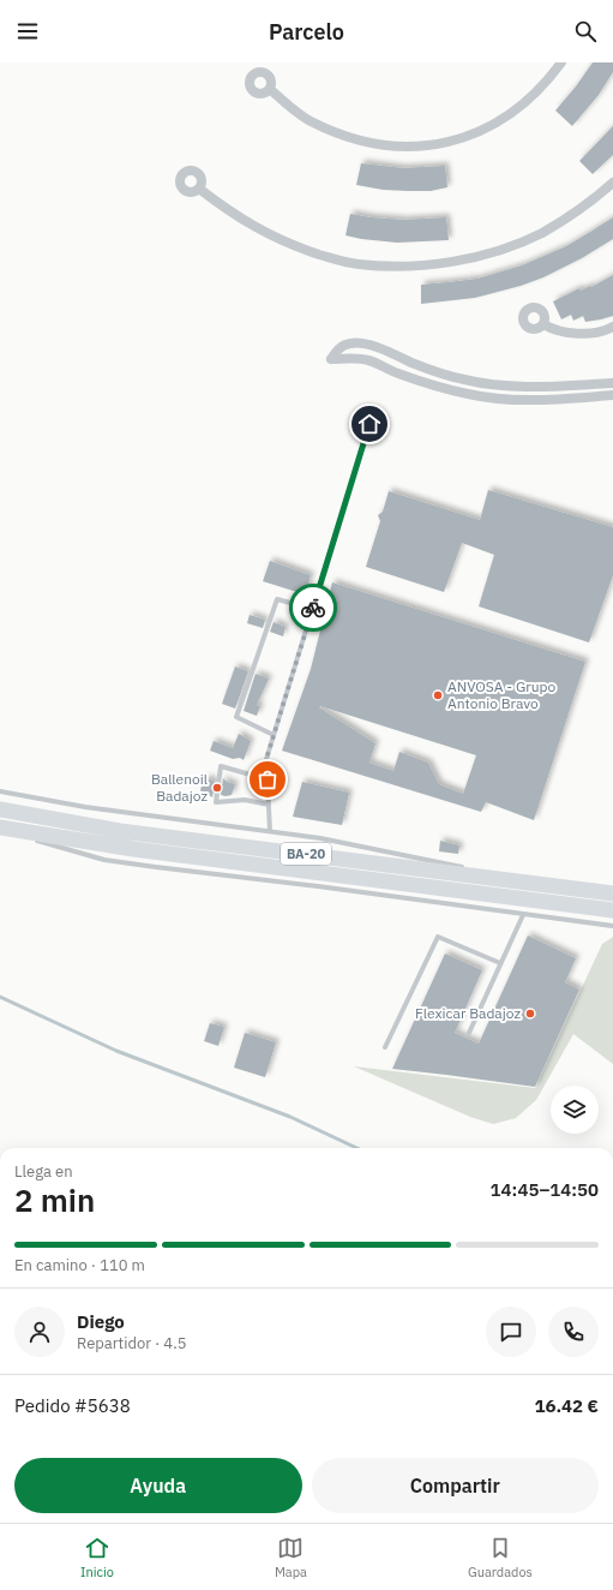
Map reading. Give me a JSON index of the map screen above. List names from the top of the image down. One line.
{"streets":{"highway":["BA-20"]},"places":["ANVOSA - Grupo Antonio Bravo","Ballenoil Badajoz","Flexicar Badajoz"],"page":{"header":"Parcelo","heading":["2 min","Llega en","14:45–14:50"],"panel":["Diego","Repartidor · 4.5","Pedido #5638","16.42 €"],"bar":"En camino · 110 m","buttons":["Ayuda","Compartir"],"tabs":["Inicio","Mapa","Guardados"]}}
